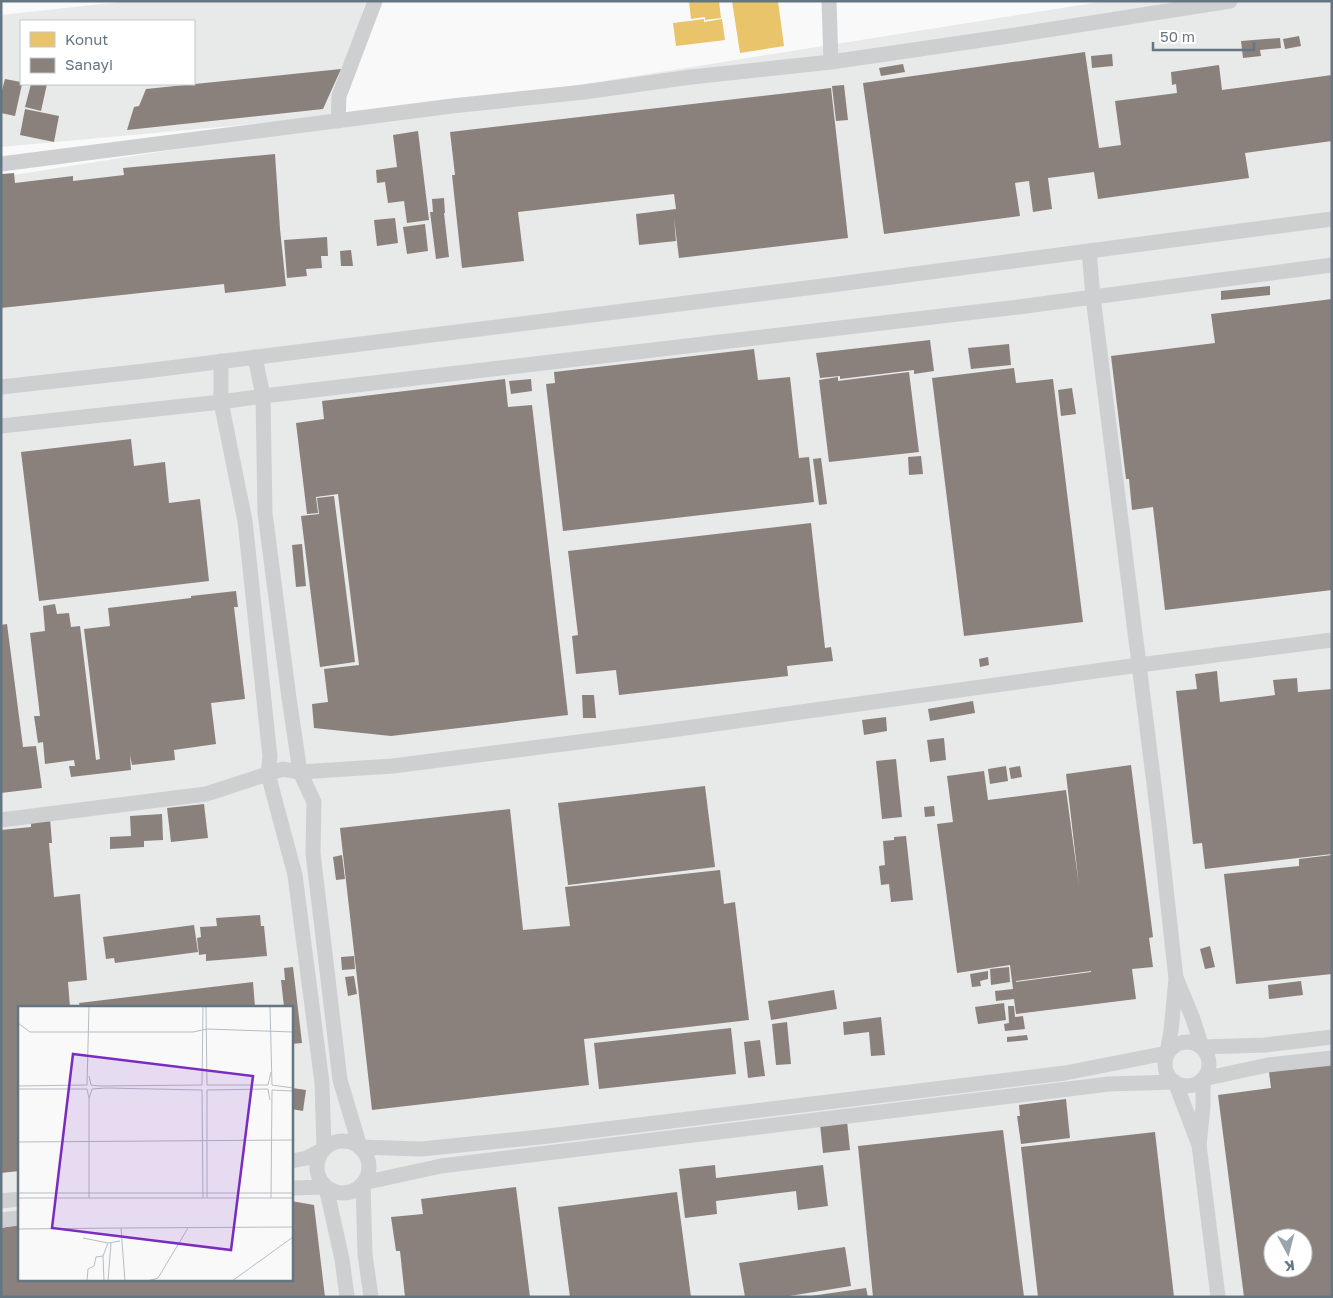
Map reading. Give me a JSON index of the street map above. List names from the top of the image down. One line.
{"legend":["Konut","Sanayi"],"scale_bar":"50 m","north":"bottom"}
